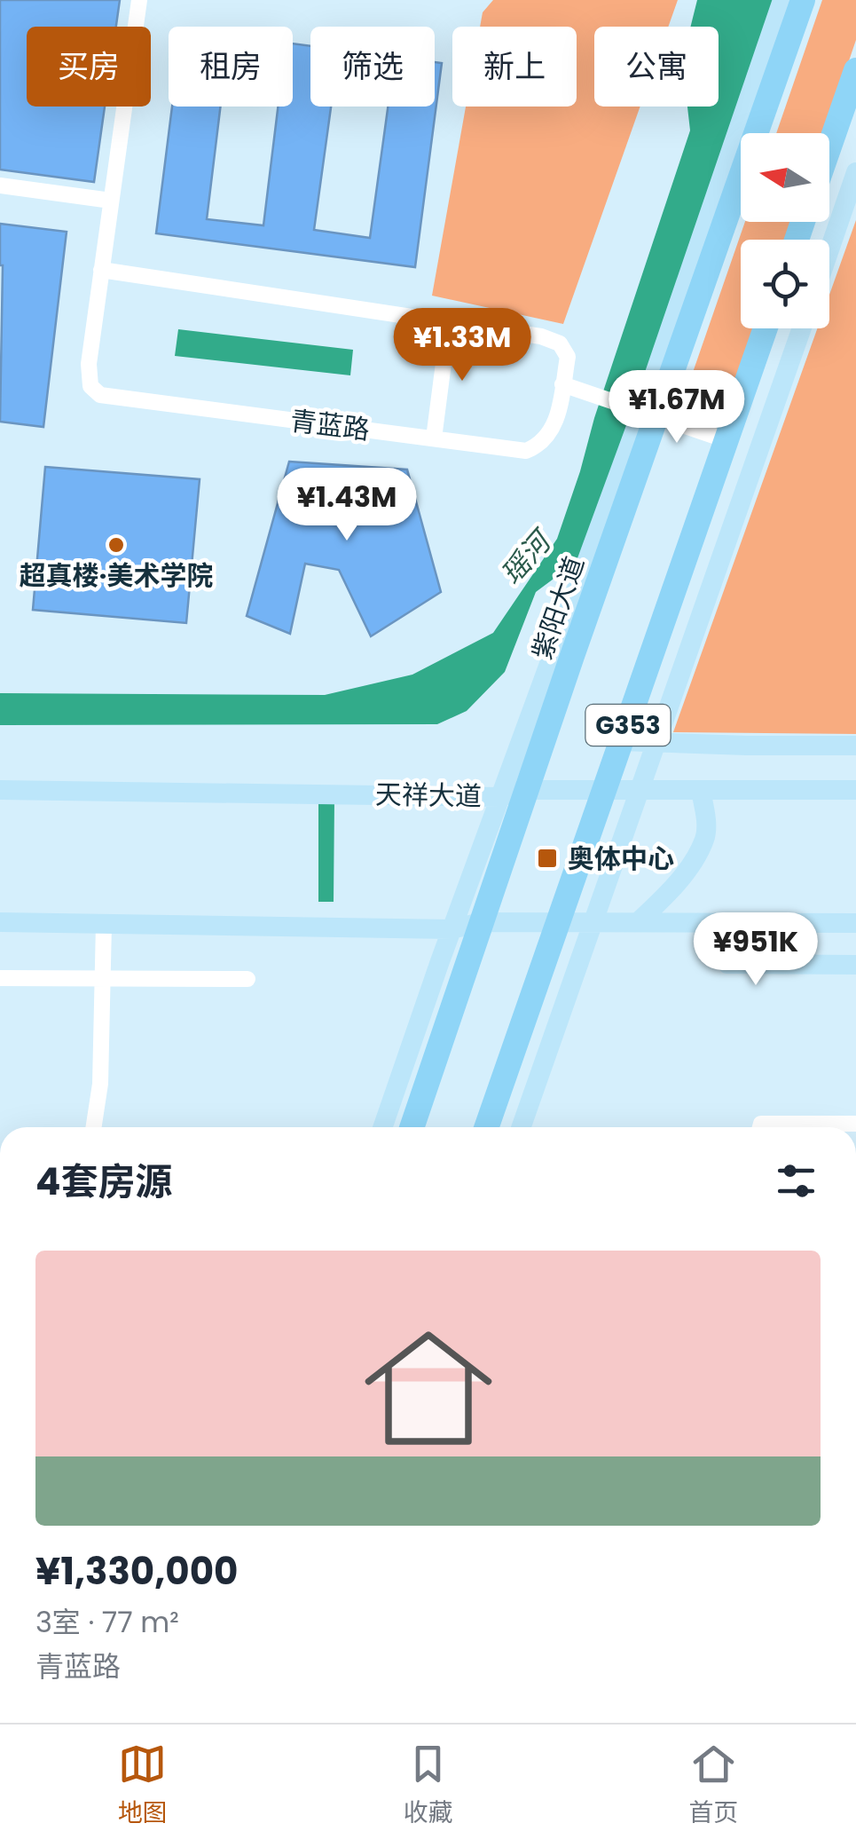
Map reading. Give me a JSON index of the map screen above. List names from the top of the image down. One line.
{"streets":{"highway":["紫阳大道","G353"],"main road":["天祥大道"],"street":["青蓝路"]},"crossings":[["紫阳大道","天祥大道"],["G353","天祥大道"]],"water":["瑶河"],"places":{"other":["超真楼·美术学院"],"transit":["奥体中心"]},"north":"left","page":{"chip":["买房","租房","筛选","新上","公寓"],"price":["¥1.33M","¥1.67M","¥1.43M","¥951K"],"heading":"4套房源","list":[{"name":"¥1,330,000","note":"3室 · 77 m² · 青蓝路"}],"tabs":["地图","收藏","首页"]}}
